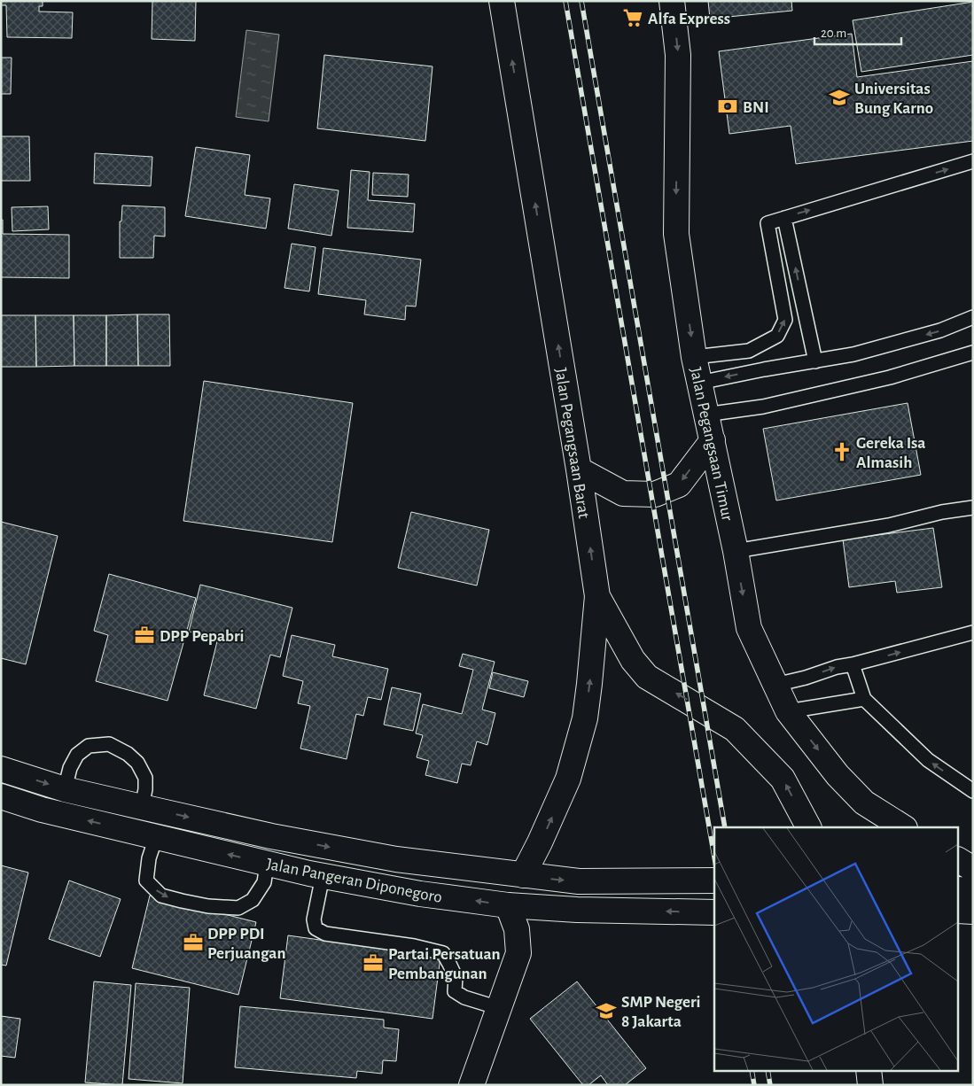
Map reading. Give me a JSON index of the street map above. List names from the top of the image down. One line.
{"streets":{"main road":["Jalan Pegangsaan Barat","Jalan Pegangsaan Timur","Jalan Pangeran Diponegoro"]},"crossings":[["Jalan Pegangsaan Barat","Jalan Pangeran Diponegoro"]],"one_way":["Jalan Pegangsaan Barat","Jalan Pegangsaan Timur"],"places":{"supermarket":["Alfa Express"],"school or university":["Universitas Bung Karno","SMP Negeri 8 Jakarta"],"bank":["BNI"],"church":["Gereka Isa Almasih"],"office":["DPP Pepabri","DPP PDI Perjuangan","Partai Persatuan Pembangunan"]},"scale_bar":"20 m"}
